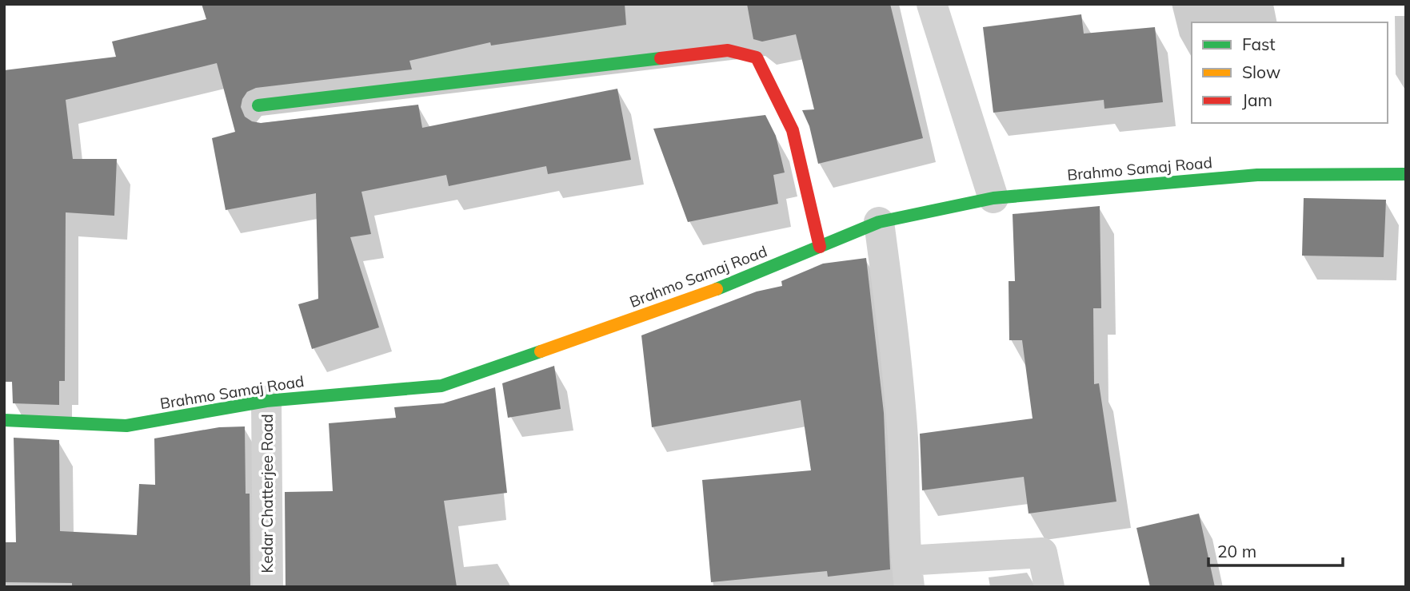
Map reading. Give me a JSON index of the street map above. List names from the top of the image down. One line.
{"streets":{"street":["Brahmo Samaj Road","Kedar Chatterjee Road"]},"crossings":[["Brahmo Samaj Road","Kedar Chatterjee Road"]],"legend":["Fast","Slow","Jam"],"scale_bar":"20 m"}
